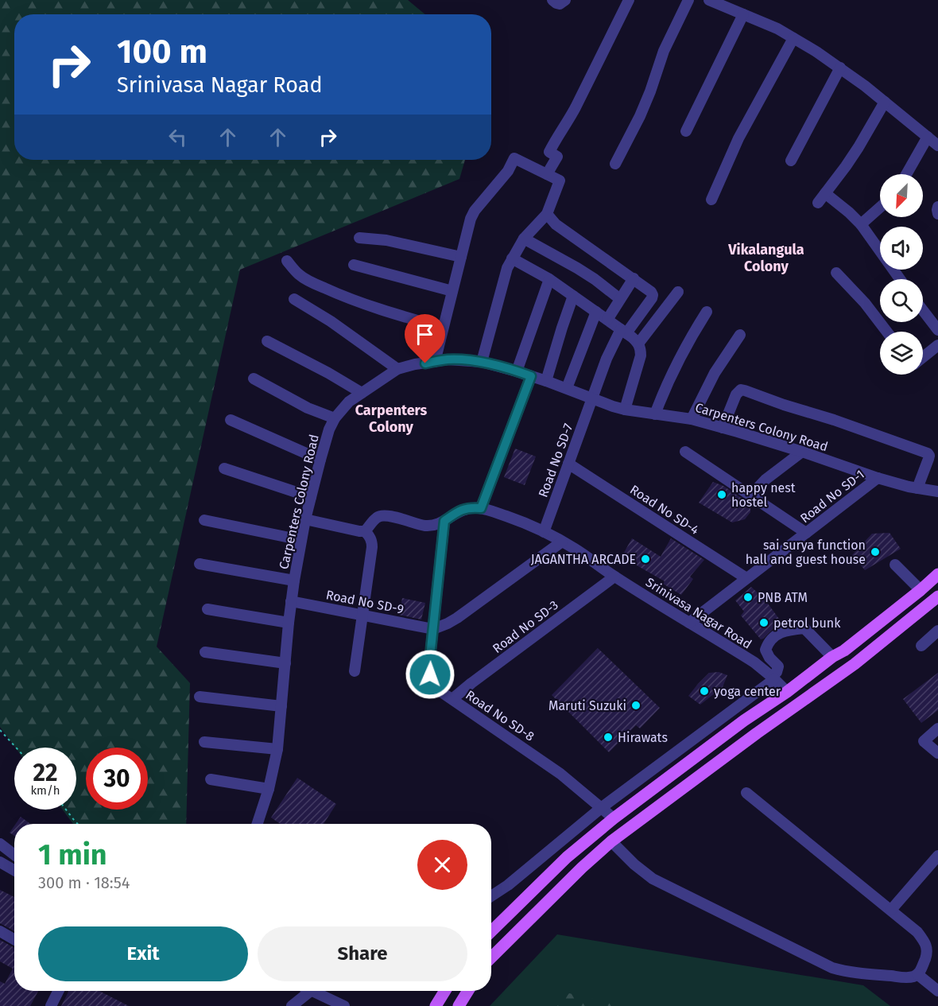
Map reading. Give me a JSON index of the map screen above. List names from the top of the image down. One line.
{"streets":{"street":["Carpenters Colony Road","Road No SD-7","Road No SD-1","Road No SD-4","Road No SD-9","Srinivasa Nagar Road","Road No SD-3","Road No SD-8"]},"crossings":[["Carpenters Colony Road","Road No SD-7"],["Carpenters Colony Road","Road No SD-1"],["Carpenters Colony Road","Road No SD-9"],["Road No SD-7","Road No SD-4"],["Road No SD-7","Srinivasa Nagar Road"],["Road No SD-1","Road No SD-4"],["Road No SD-1","Srinivasa Nagar Road"],["Road No SD-9","Road No SD-8"],["Srinivasa Nagar Road","Road No SD-3"],["Srinivasa Nagar Road","Road No SD-8"],["Road No SD-3","Road No SD-8"]],"districts":["Vikalangula Colony","Carpenters Colony"],"places":["happy nest hostel","sai surya function hall and guest house","JAGANTHA ARCADE","PNB ATM","petrol bunk","yoga center","Maruti Suzuki","Hirawats"],"north":"bottom left","page":{"turn":["100 m","Srinivasa Nagar Road"],"speed":"22 km/h","limit":"30","heading":["1 min","300 m · 18:54"],"buttons":["Exit","Share"]}}
